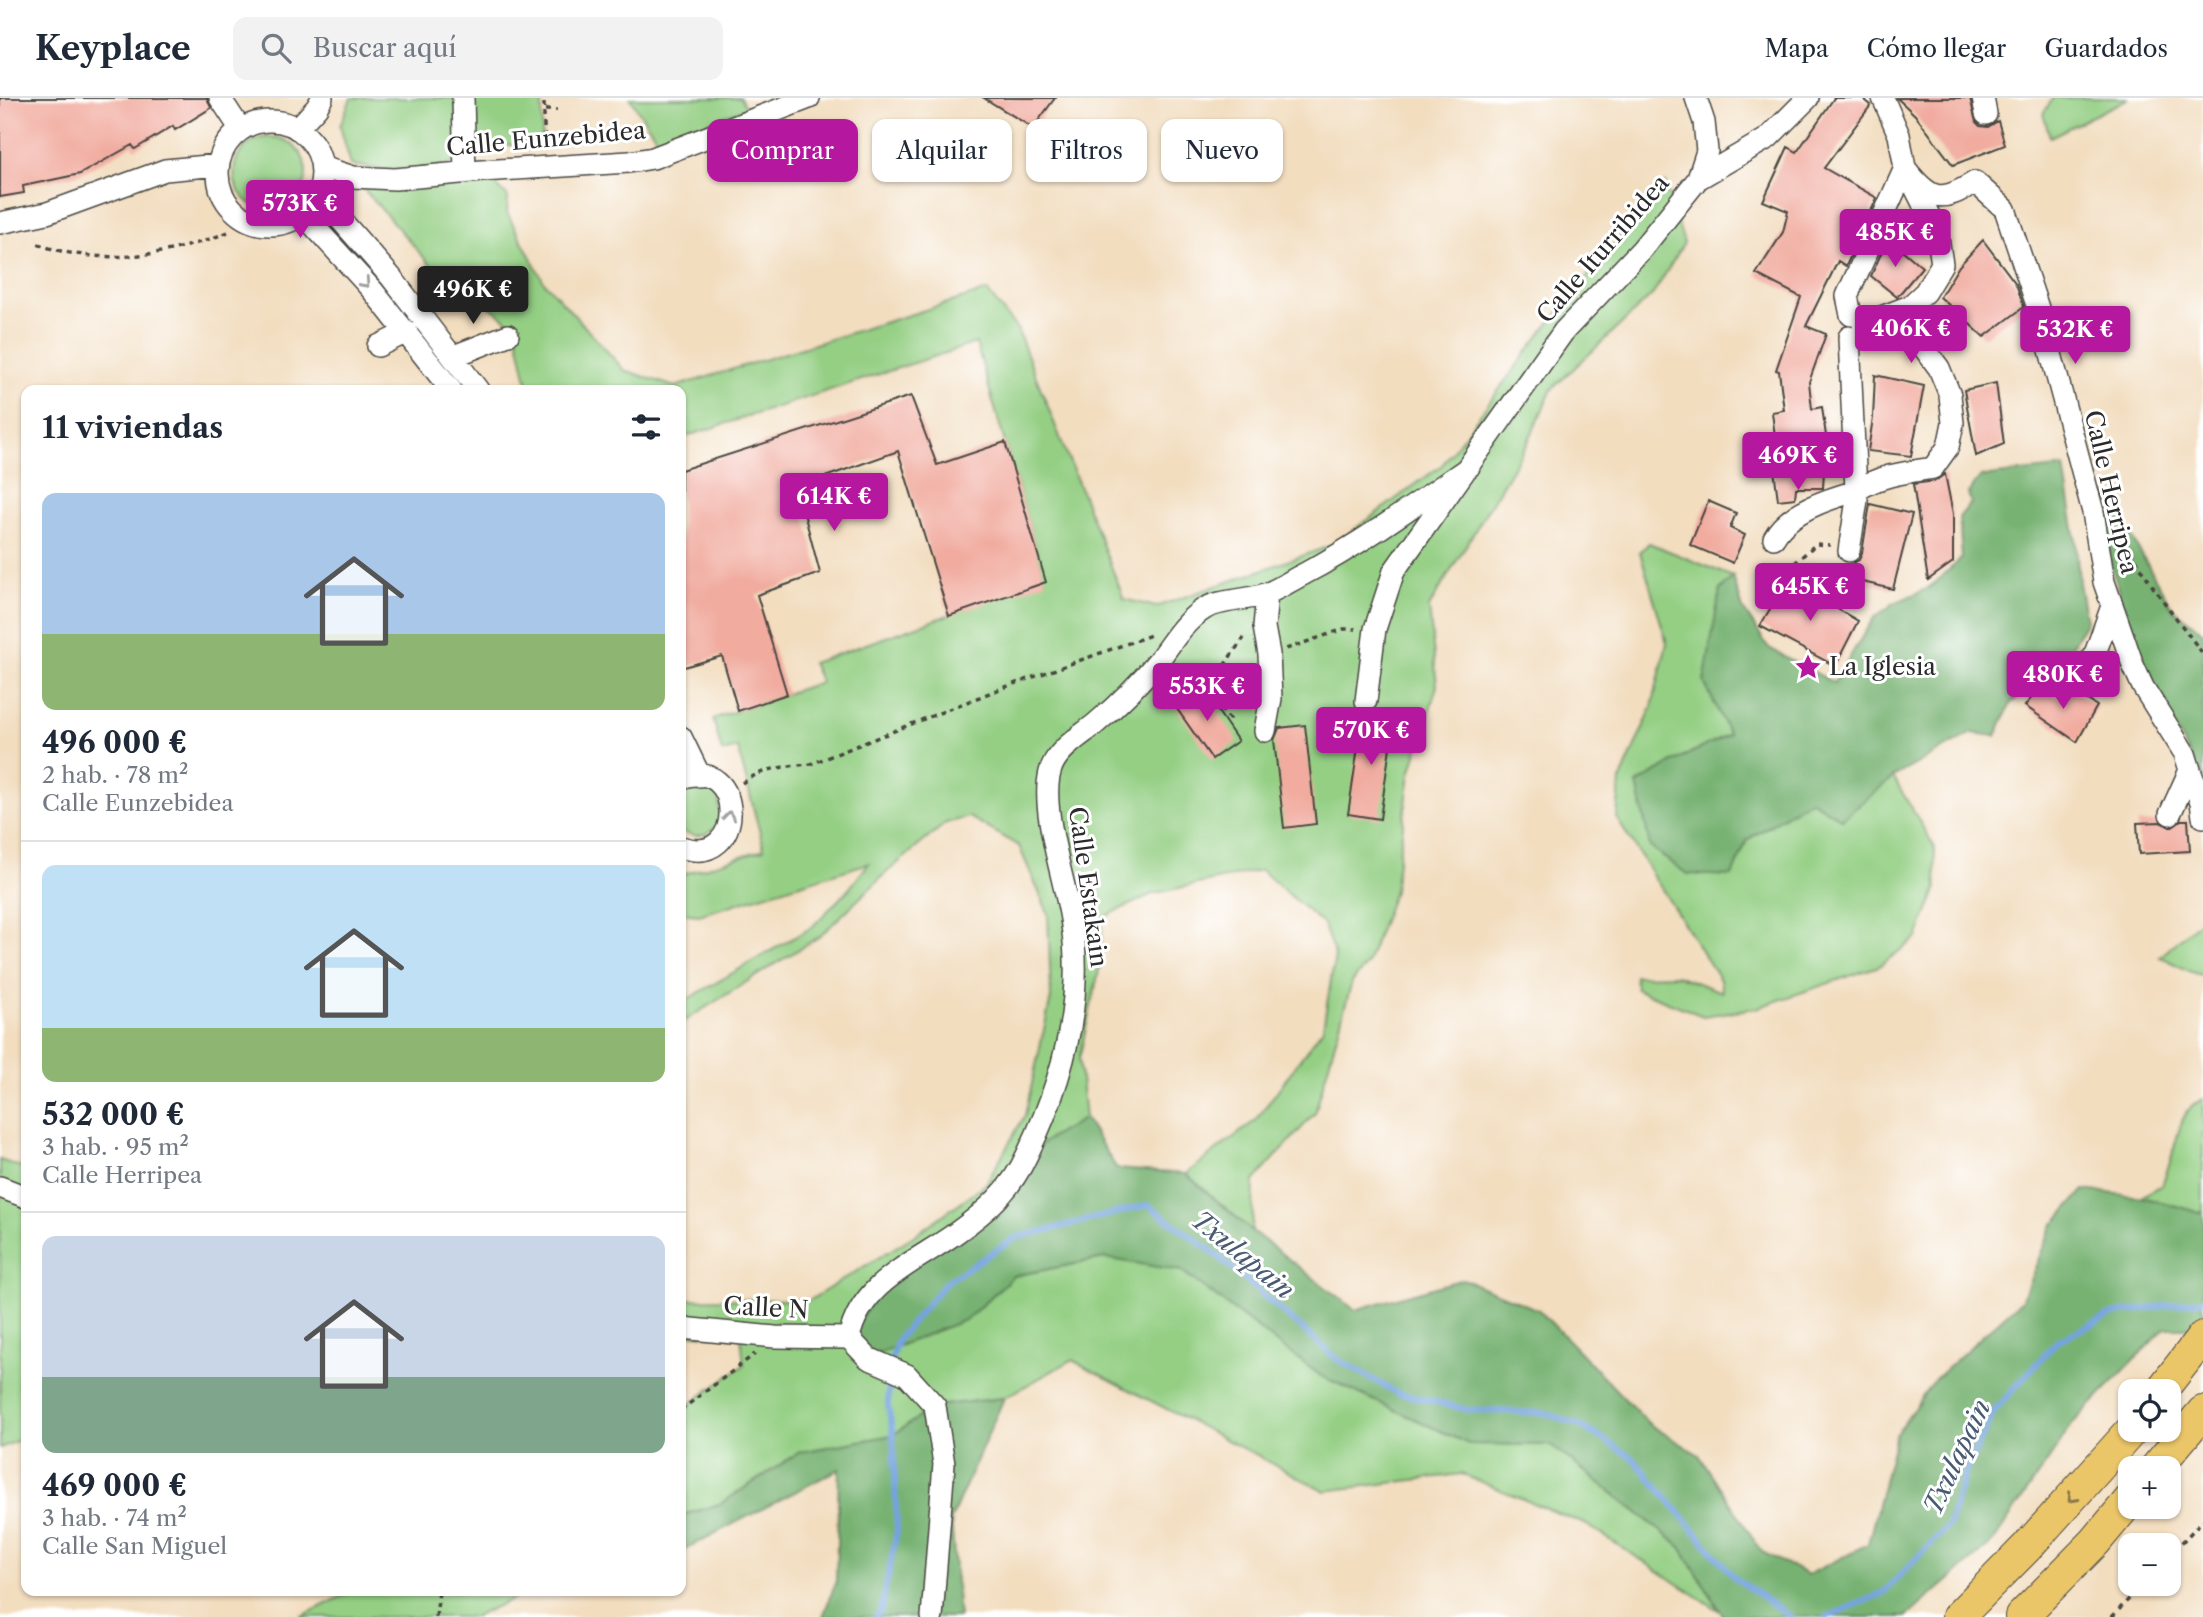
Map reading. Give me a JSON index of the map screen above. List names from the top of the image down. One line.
{"streets":{"street":["Calle Eunzebidea","Calle Iturribidea","Calle Herripea","Calle Estakain","Calle N"]},"crossings":[["Calle Iturribidea","Calle Estakain"],["Calle Estakain","Calle N"]],"water":["Txulapain"],"places":{"place":["La Iglesia"]},"page":{"header":"Keyplace","search":"Buscar aquí","nav":["Mapa","Cómo llegar","Guardados"],"chip":["Comprar","Alquilar","Filtros","Nuevo"],"price":["573K €","485K €","496K €","406K €","532K €","469K €","614K €","645K €","480K €","553K €","570K €"],"heading":"11 viviendas","list":[{"name":"496 000 €","note":"2 hab. · 78 m² · Calle Eunzebidea"},{"name":"532 000 €","note":"3 hab. · 95 m² · Calle Herripea"},{"name":"469 000 €","note":"3 hab. · 74 m² · Calle San Miguel"}],"map_buttons":["+","−"]}}
